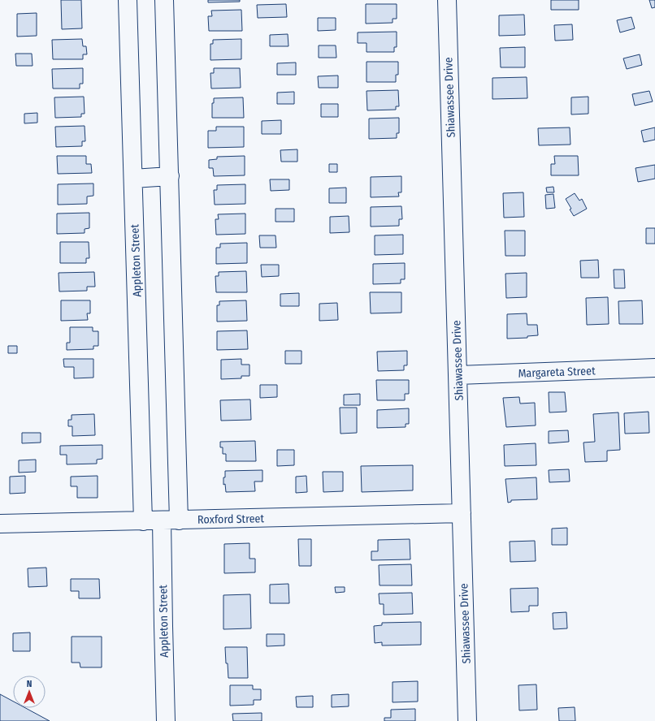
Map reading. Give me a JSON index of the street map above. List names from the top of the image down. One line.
{"streets":{"street":["Shiawassee Drive","Appleton Street","Margareta Street","Roxford Street"]},"crossings":[["Shiawassee Drive","Margareta Street"],["Shiawassee Drive","Roxford Street"],["Appleton Street","Roxford Street"]],"north":"top"}
